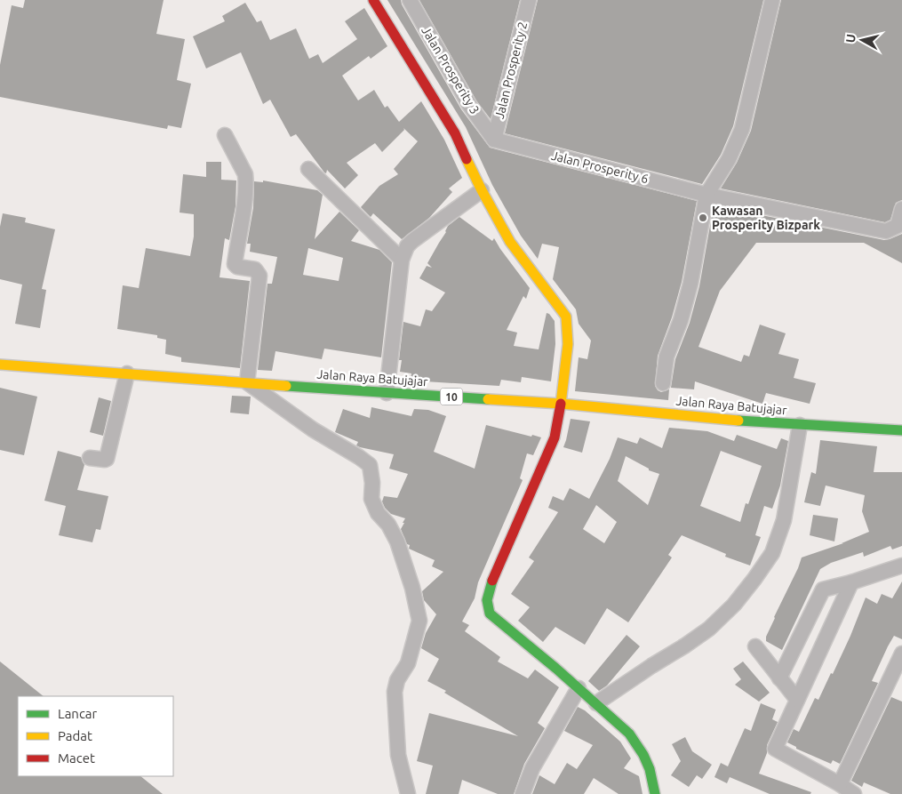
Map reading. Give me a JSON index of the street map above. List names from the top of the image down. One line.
{"streets":{"main road":["Jalan Raya Batujajar","10"],"street":["Jalan Prosperity 3","Jalan Prosperity 2","Jalan Prosperity 6"]},"crossings":[["Jalan Prosperity 3","Jalan Prosperity 2"],["Jalan Prosperity 3","Jalan Prosperity 6"],["Jalan Prosperity 2","Jalan Prosperity 6"]],"places":["Kawasan Prosperity Bizpark"],"legend":["Lancar","Padat","Macet"],"north":"left"}
